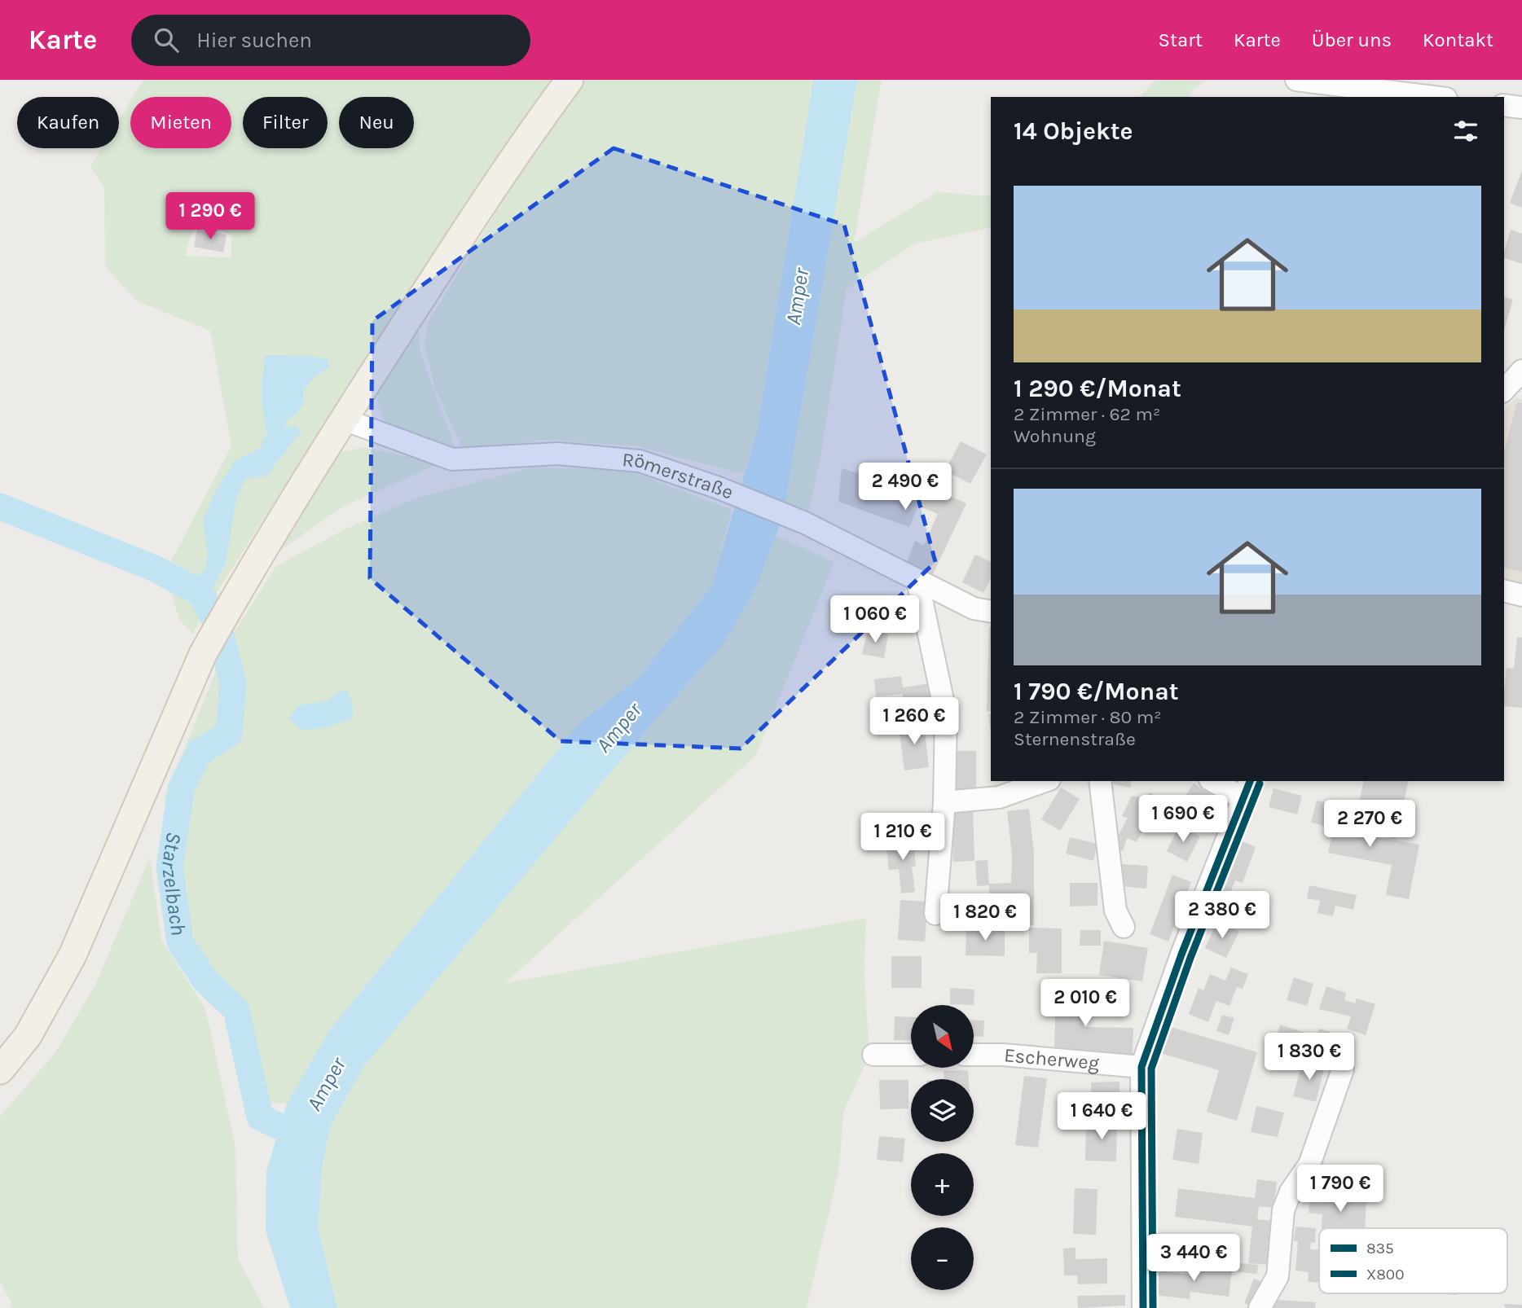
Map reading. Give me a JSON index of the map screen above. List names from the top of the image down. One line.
{"streets":{"street":["Römerstraße","Escherweg"]},"water":["Amper","Starzelbach"],"lines":["transit line 835","transit line X800"],"legend":["835","X800"],"north":"bottom right","page":{"header":"Karte","search":"Hier suchen","nav":["Start","Karte","Über uns","Kontakt"],"chip":["Kaufen","Mieten","Filter","Neu"],"heading":"14 Objekte","list":[{"name":"1 290 €/Monat","note":"2 Zimmer · 62 m² · Wohnung"},{"name":"1 790 €/Monat","note":"2 Zimmer · 80 m² · Sternenstraße"}],"price":["1 290 €","2 490 €","1 060 €","1 260 €","1 690 €","2 270 €","1 210 €","2 380 €","1 820 €","2 010 €","1 830 €","1 640 €","1 790 €","3 440 €"],"map_buttons":["+","−"]}}
